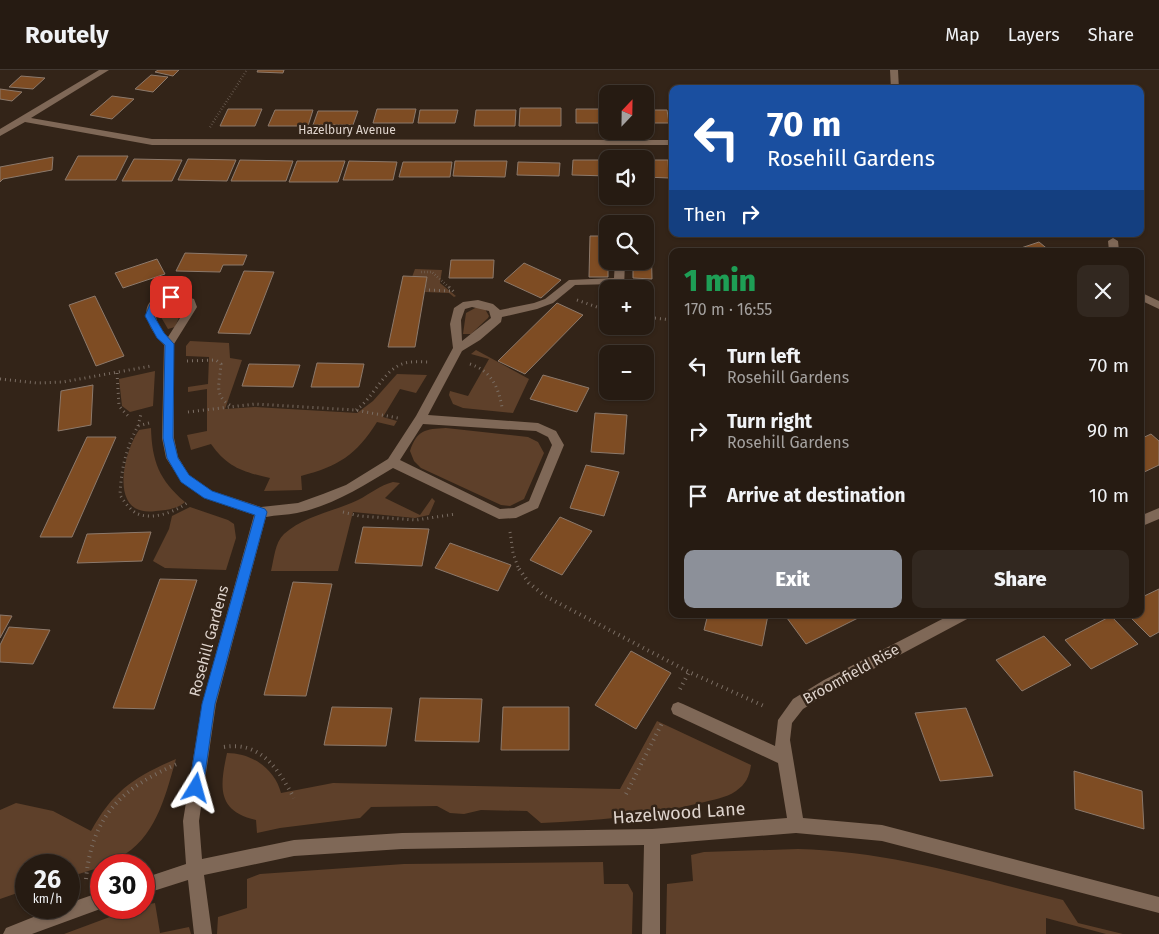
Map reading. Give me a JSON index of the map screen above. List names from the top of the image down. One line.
{"streets":{"street":["Hazelbury Avenue","Rosehill Gardens","Broomfield Rise","Hazelwood Lane"]},"crossings":[["Rosehill Gardens","Hazelwood Lane"],["Broomfield Rise","Hazelwood Lane"]],"north":"top","page":{"header":"Routely","nav":["Map","Layers","Share"],"map_buttons":["+","−"],"turn":["70 m","Rosehill Gardens"],"then":"Then","heading":["1 min","170 m · 16:55"],"list":[{"name":"Turn left","note":"Rosehill Gardens","value":"70 m"},{"name":"Turn right","note":"Rosehill Gardens","value":"90 m"},{"name":"Arrive at destination","value":"10 m"}],"buttons":["Exit","Share"],"speed":"26 km/h","limit":"30"}}
